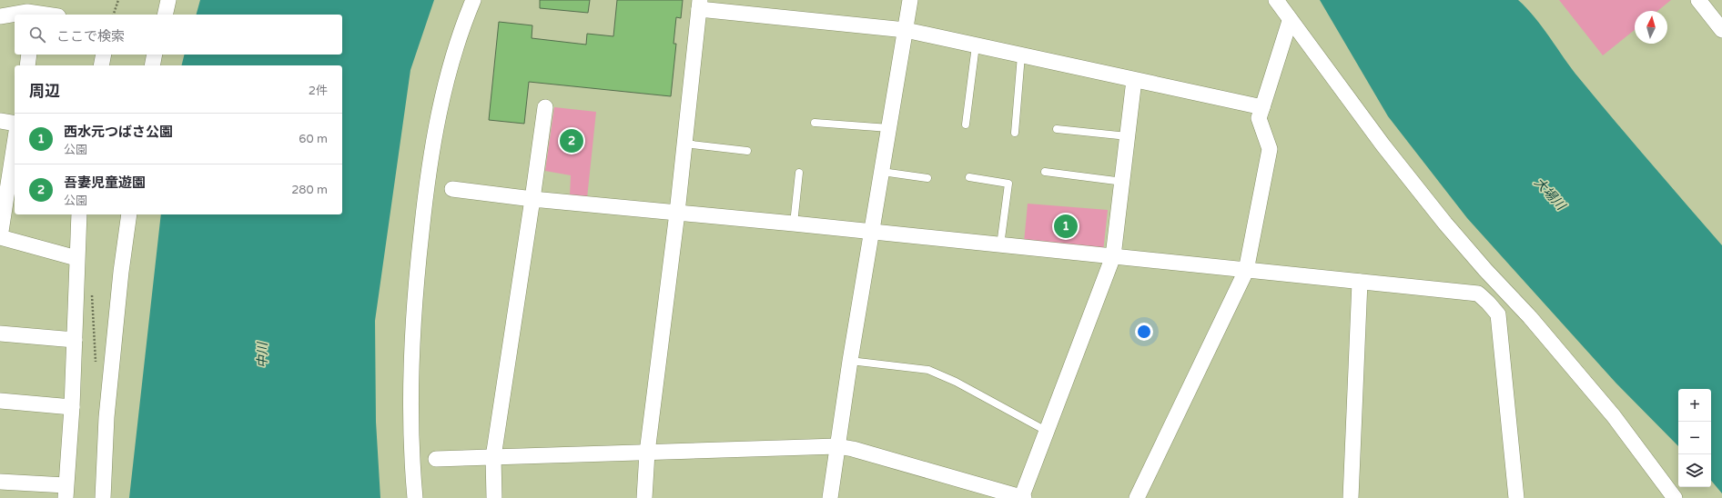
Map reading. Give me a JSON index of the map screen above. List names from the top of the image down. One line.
{"water":["大場川","中川"],"north":"top","page":{"search":"ここで検索","heading":["周辺","2件"],"list":[{"mark":"1","name":"西水元つばさ公園","note":"公園","value":"60 m"},{"mark":"2","name":"吾妻児童遊園","note":"公園","value":"280 m"}],"pins":["2","1"],"map_buttons":["+","−"]}}
